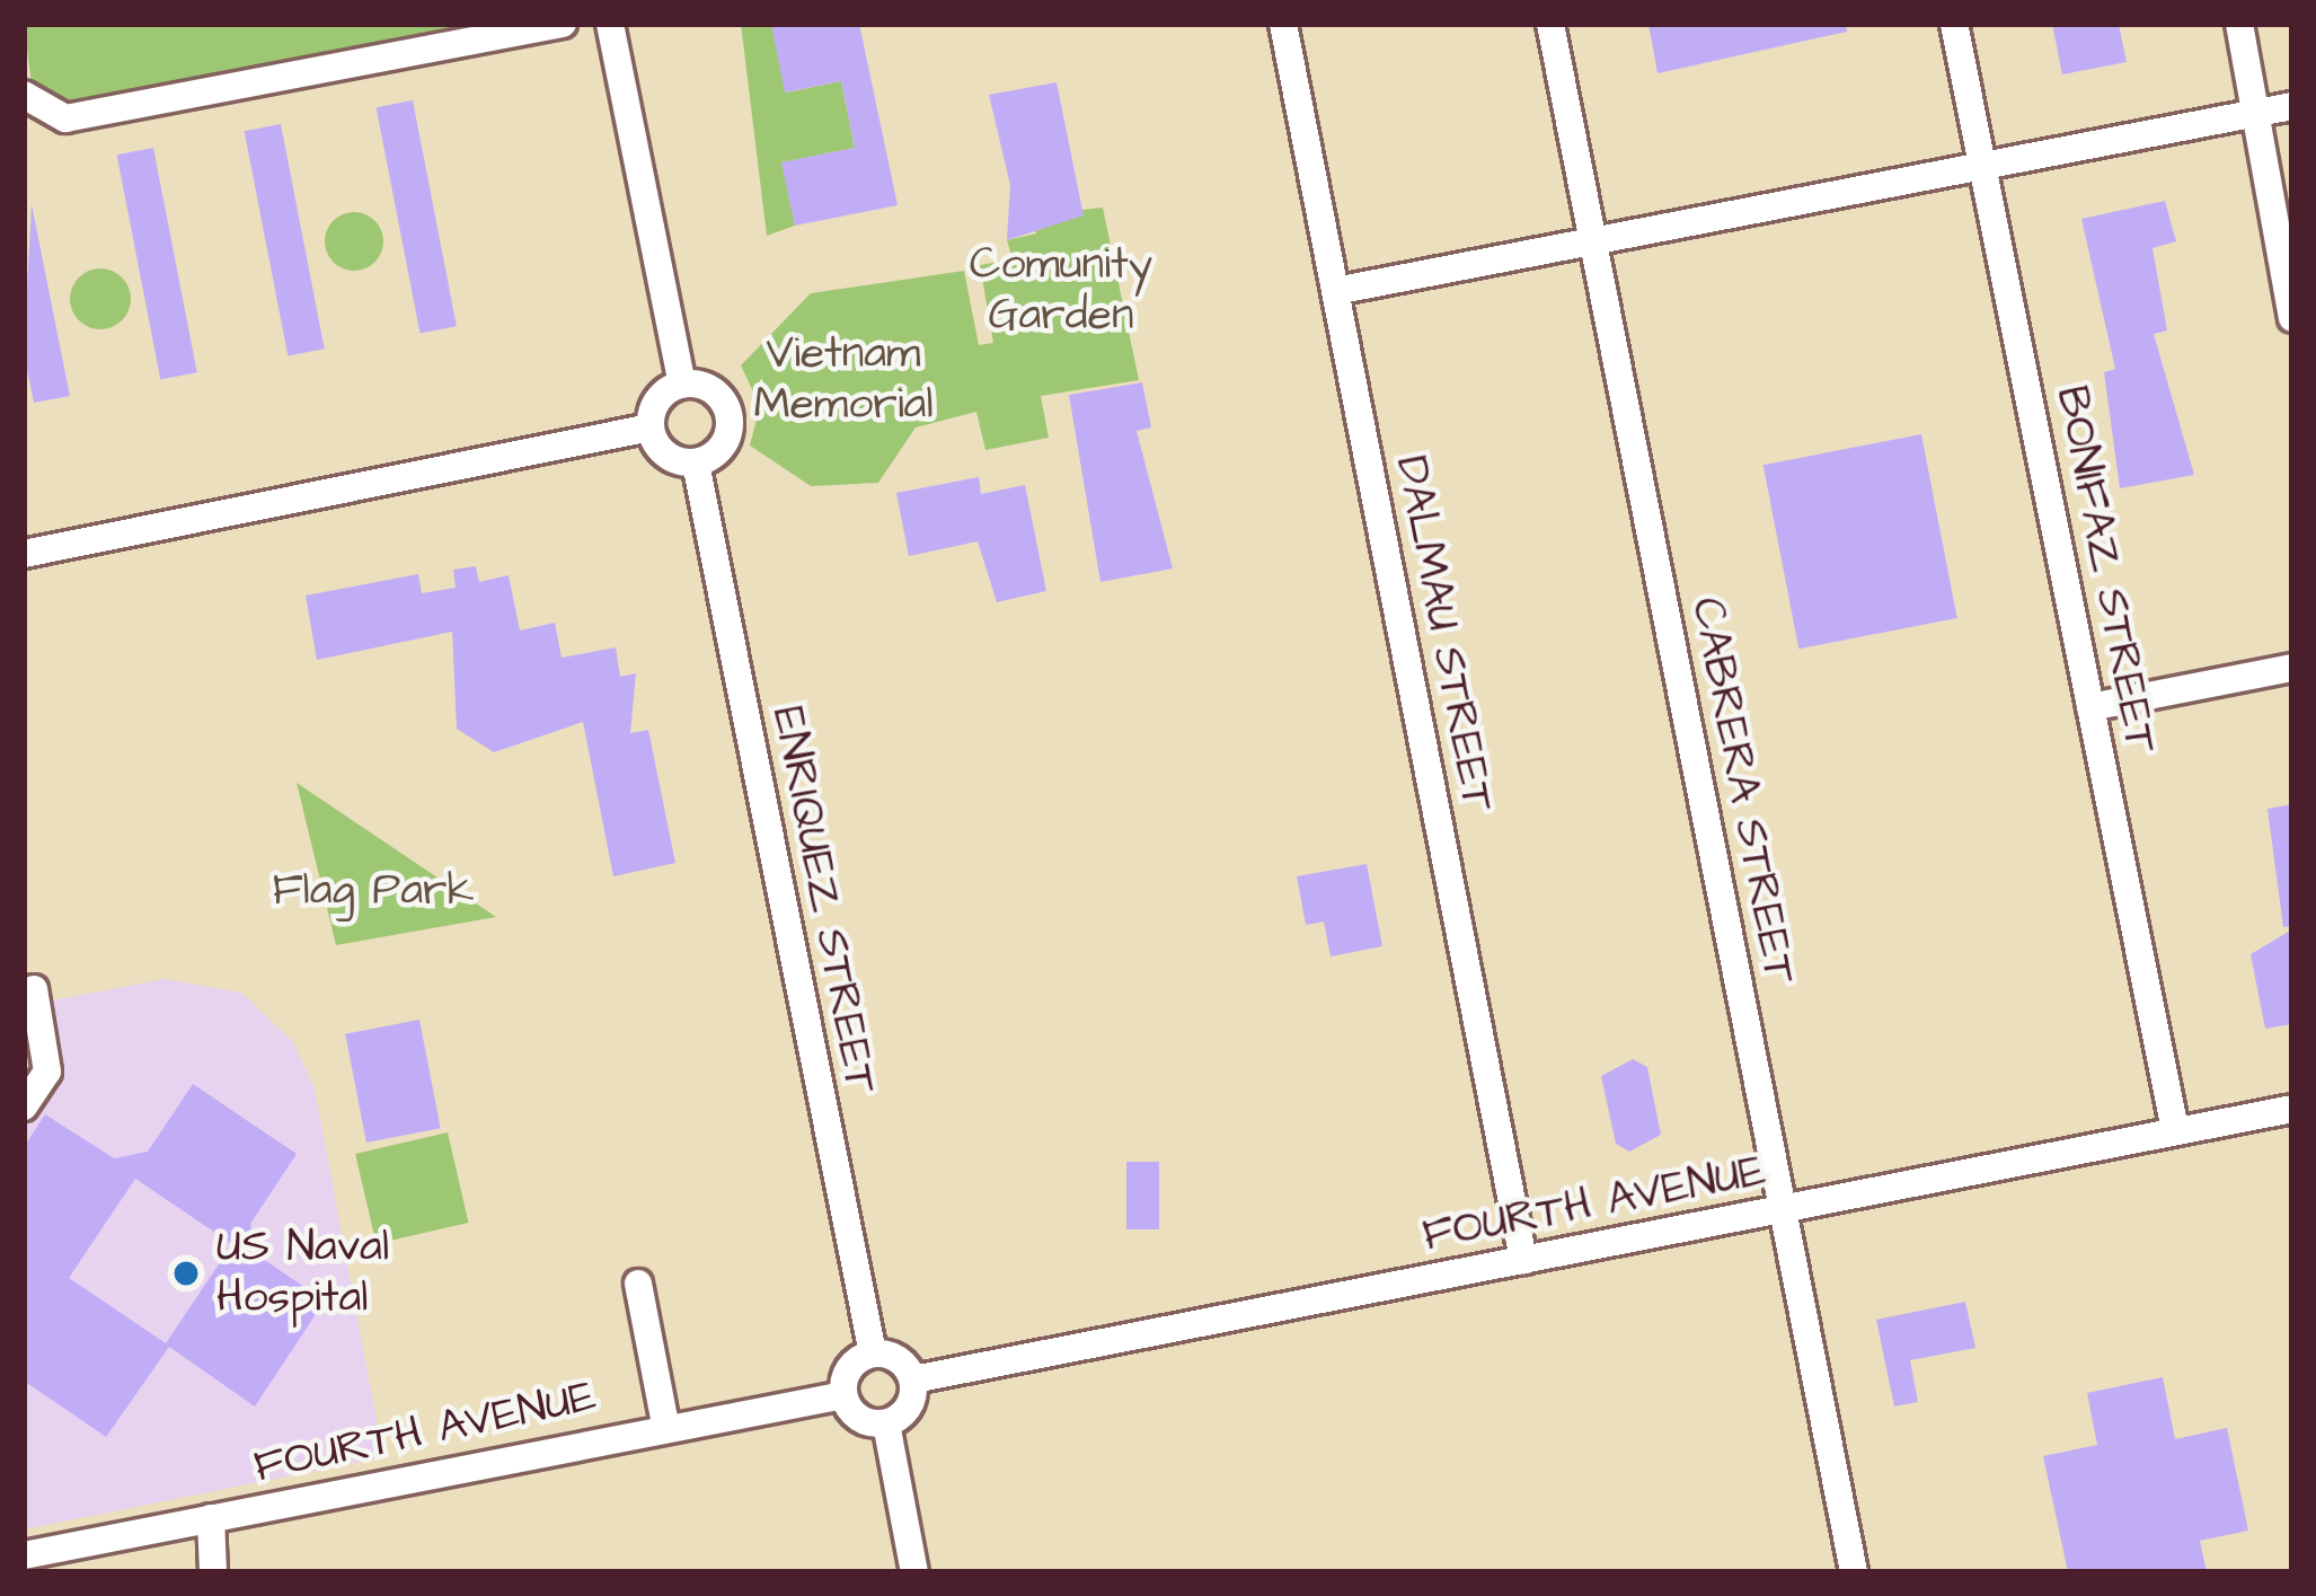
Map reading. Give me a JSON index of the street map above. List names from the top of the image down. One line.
{"streets":{"street":["BONIFAZ STREET","DALMAU STREET","CABRERA STREET","ENRIQUEZ STREET","FOURTH AVENUE"]},"crossings":[["BONIFAZ STREET","FOURTH AVENUE"],["DALMAU STREET","FOURTH AVENUE"],["CABRERA STREET","FOURTH AVENUE"],["ENRIQUEZ STREET","FOURTH AVENUE"]],"parks":["Comunity Garden","Vietnam Memorial","Flag Park"],"places":["US Naval Hospital"]}
